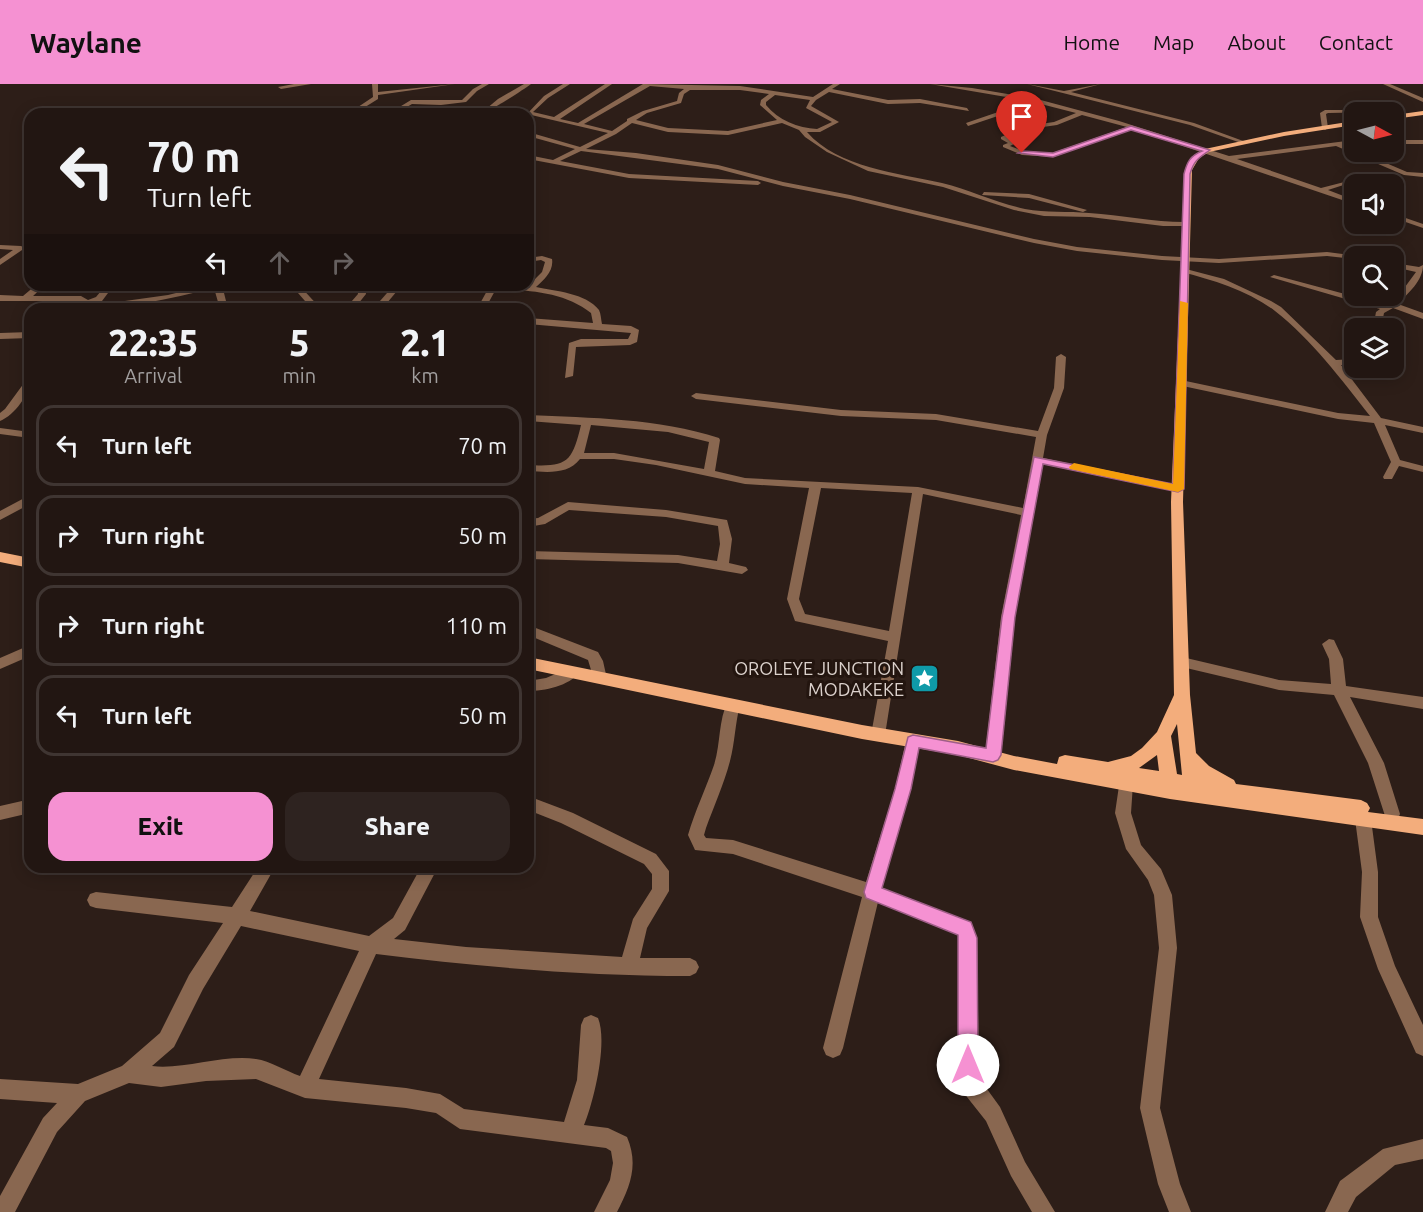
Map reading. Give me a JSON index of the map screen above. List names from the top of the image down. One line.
{"places":{"place":["OROLEYE JUNCTION MODAKEKE"]},"north":"right","page":{"header":"Waylane","nav":["Home","Map","About","Contact"],"turn":["70 m","Turn left"],"eta":["22:35","Arrival","5","min","2.1","km"],"list":[{"name":"Turn left","value":"70 m"},{"name":"Turn right","value":"50 m"},{"name":"Turn right","value":"110 m"},{"name":"Turn left","value":"50 m"}],"buttons":["Exit","Share"]}}
